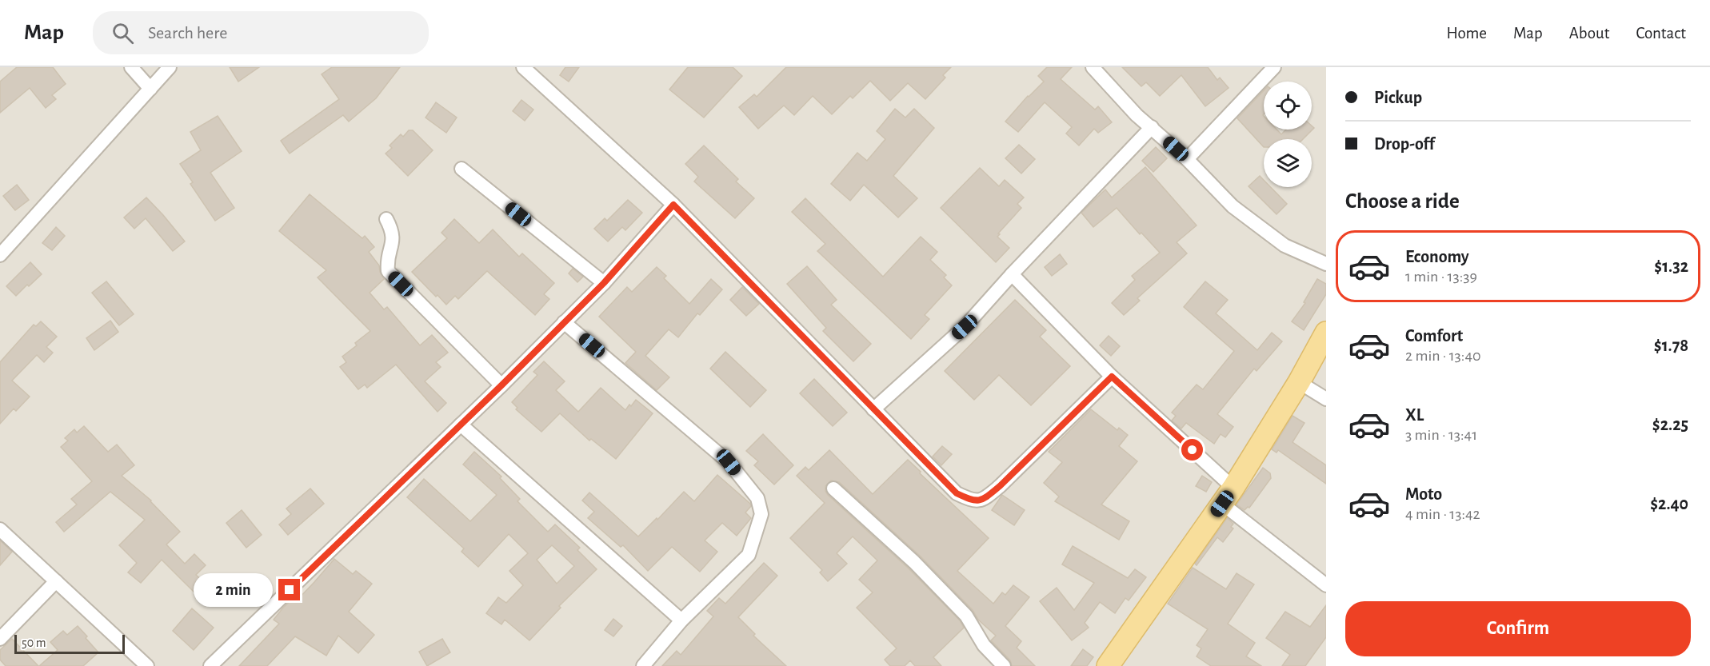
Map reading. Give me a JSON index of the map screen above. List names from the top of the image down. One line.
{"scale_bar":"50 m","page":{"header":"Map","search":"Search here","nav":["Home","Map","About","Contact"],"banner":["Pickup","Drop-off"],"heading":"Choose a ride","list":[{"name":"Economy","note":"1 min · 13:39","value":"$1.32"},{"name":"Comfort","note":"2 min · 13:40","value":"$1.78"},{"name":"XL","note":"3 min · 13:41","value":"$2.25"},{"name":"Moto","note":"4 min · 13:42","value":"$2.40"}],"bubble":"2 min","buttons":"Confirm","scale":"50 m"}}
